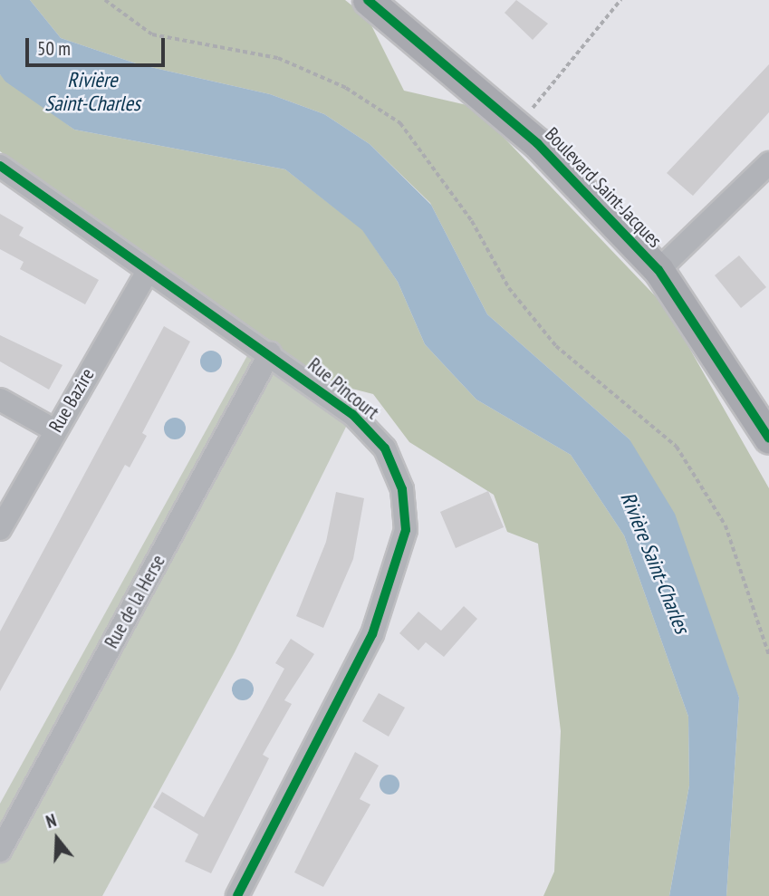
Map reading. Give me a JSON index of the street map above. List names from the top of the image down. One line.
{"streets":{"street":["Boulevard Saint-Jacques","Rue Pincourt","Rue Bazire","Rue de la Herse"]},"crossings":[["Rue Pincourt","Rue Bazire"],["Rue Pincourt","Rue de la Herse"]],"water":["Rivière Saint-Charles"],"scale_bar":"50 m","north":"top"}
